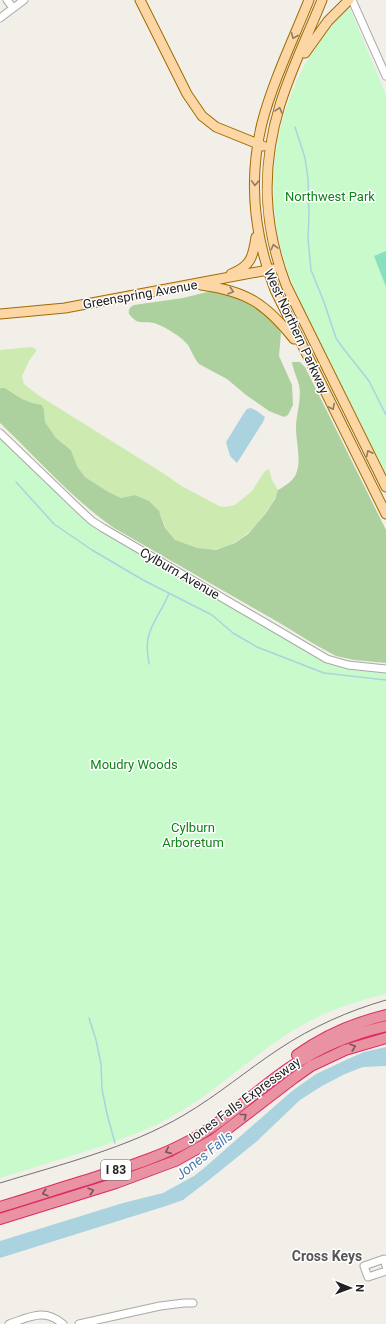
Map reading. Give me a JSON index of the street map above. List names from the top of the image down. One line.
{"streets":{"highway":["Jones Falls Expressway","I 83"],"main road":["Greenspring Avenue","West Northern Parkway"],"street":["Cylburn Avenue"]},"crossings":[["Greenspring Avenue","West Northern Parkway"]],"districts":["Cross Keys"],"water":["Jones Falls"],"parks":["Northwest Park","Moudry Woods","Cylburn Arboretum"],"north":"right"}
